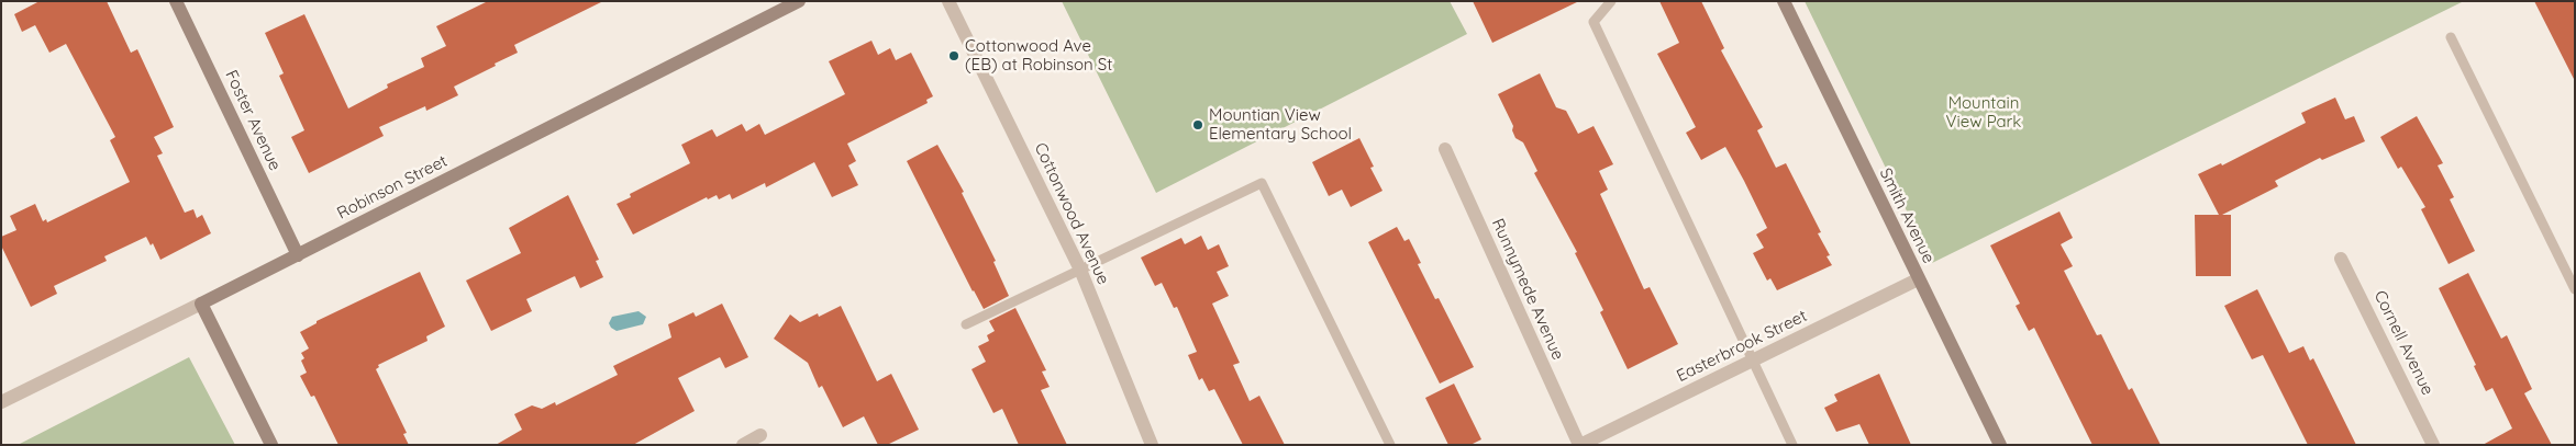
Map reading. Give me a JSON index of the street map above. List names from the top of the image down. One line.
{"streets":{"street":["Foster Avenue","Robinson Street","Cottonwood Avenue","Smith Avenue","Runnymede Avenue","Cornell Avenue","Easterbrook Street"]},"crossings":[["Foster Avenue","Robinson Street"],["Smith Avenue","Easterbrook Street"],["Runnymede Avenue","Easterbrook Street"]],"parks":["Mountain View Park"],"places":["Cottonwood Ave (EB) at Robinson St","Mountian View Elementary School"]}
